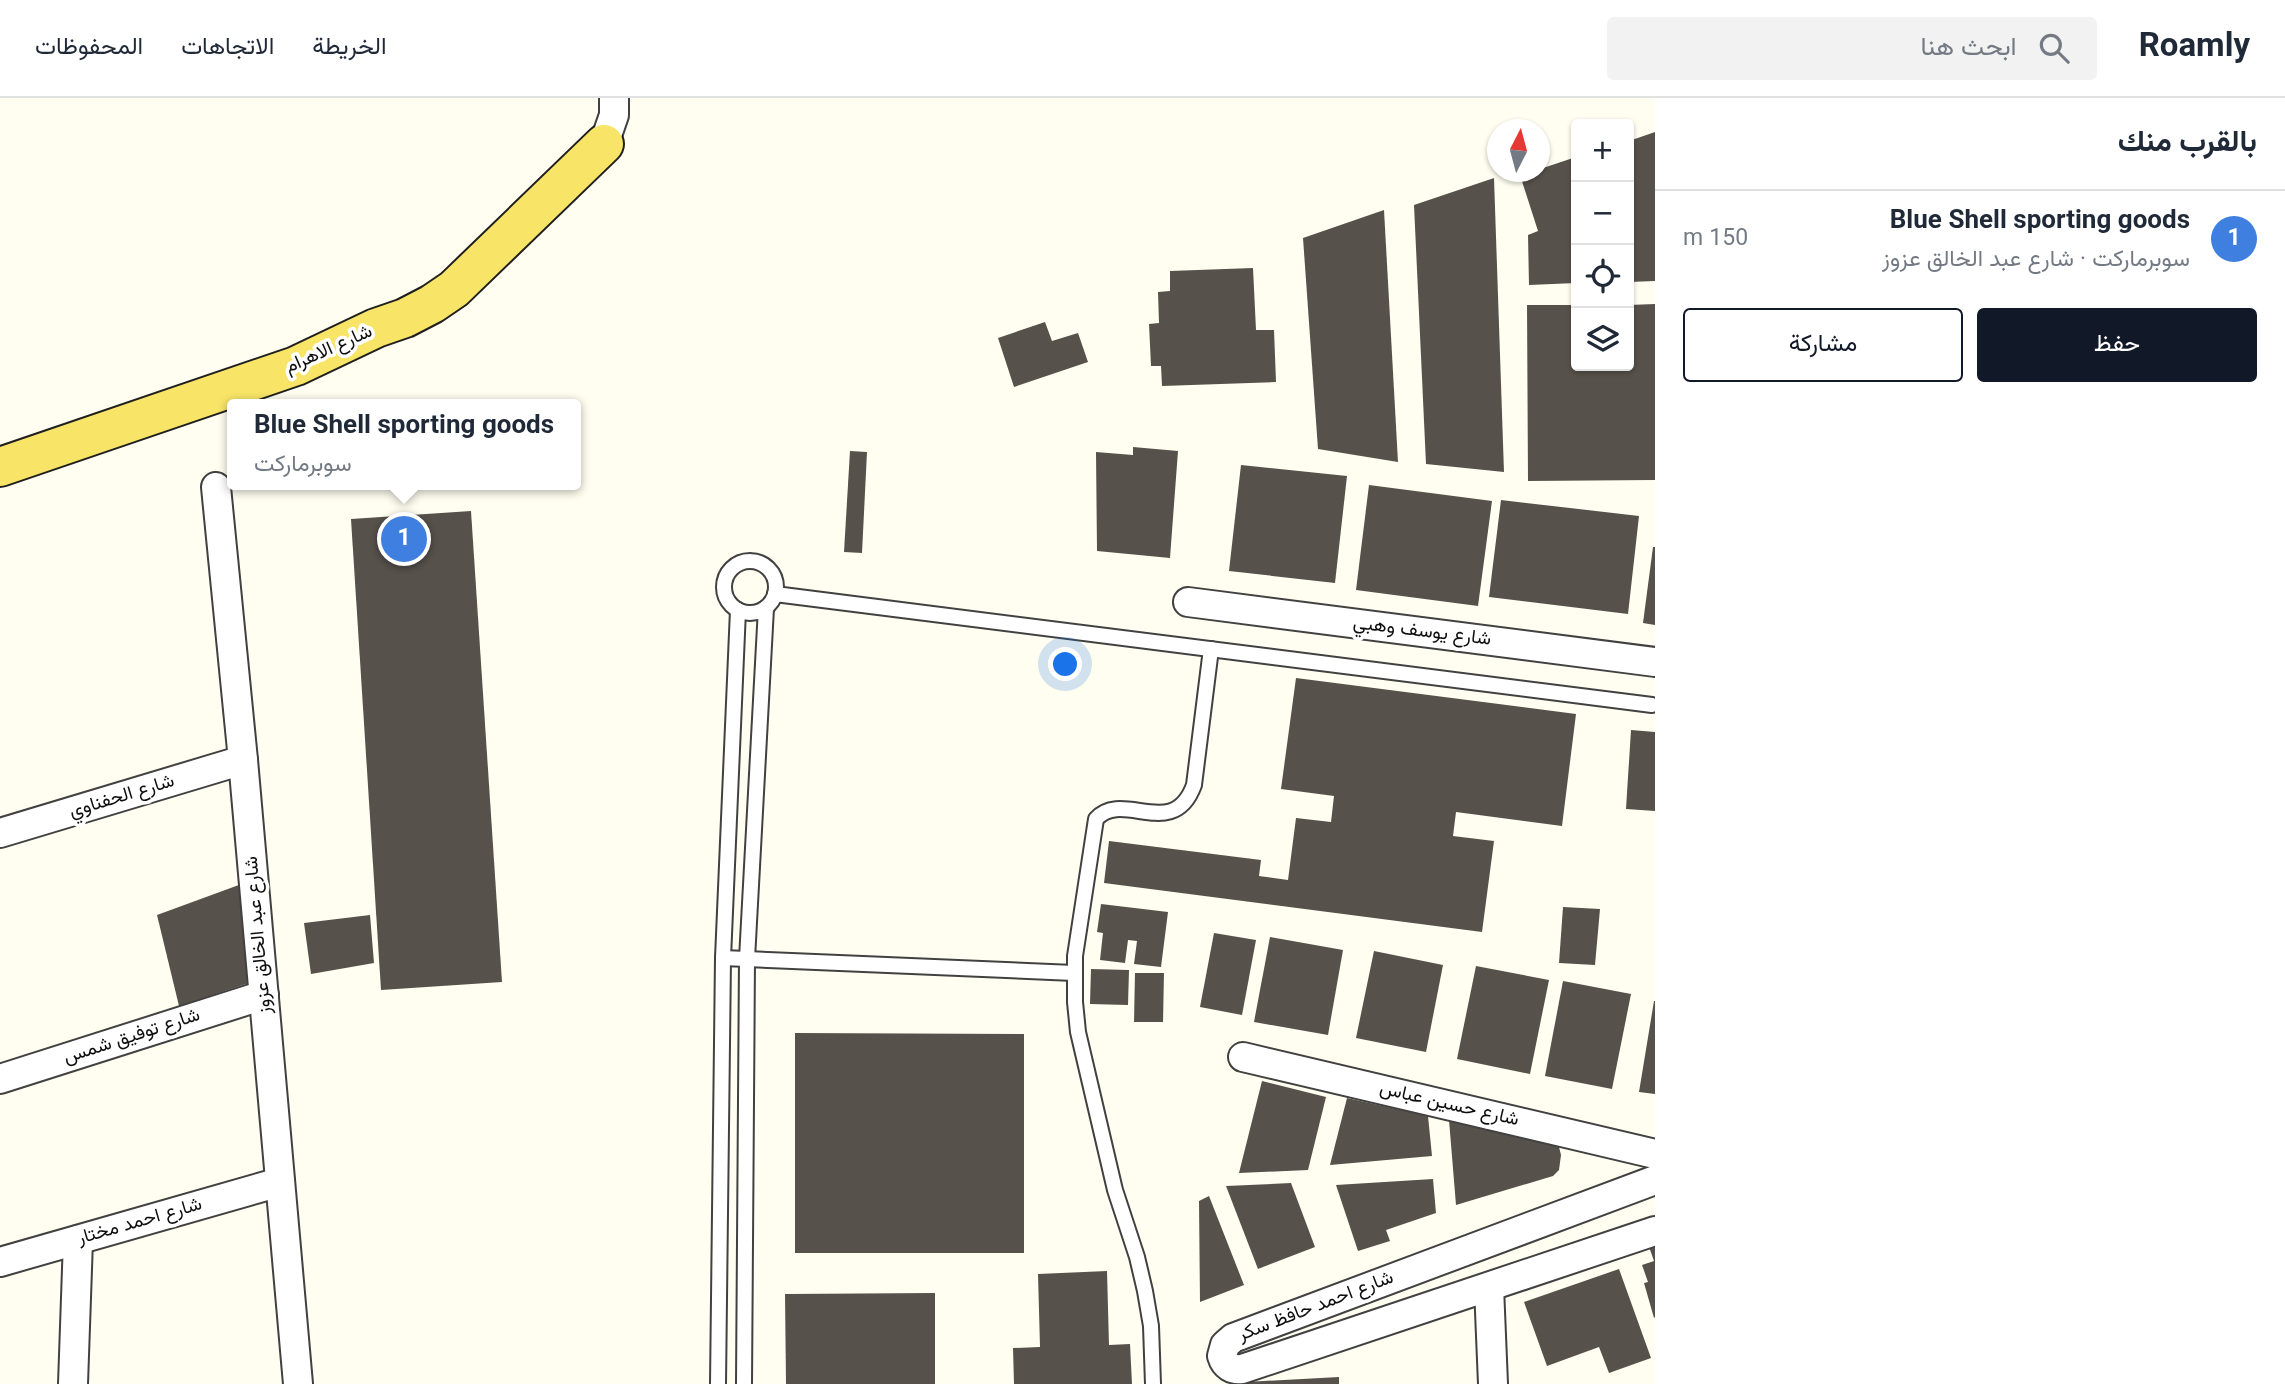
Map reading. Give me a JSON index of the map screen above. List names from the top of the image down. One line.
{"streets":{"main road":["شارع الاهرام"],"street":["شارع يوسف وهبي","شارع الحفناوي","شارع عبد الخالق عزوز","شارع توفيق شمس","شارع حسين عباس","شارع احمد مختار","شارع احمد حافظ سكر"]},"crossings":[["شارع الحفناوي","شارع عبد الخالق عزوز"],["شارع عبد الخالق عزوز","شارع توفيق شمس"],["شارع عبد الخالق عزوز","شارع احمد مختار"]],"north":"top","page":{"header":"Roamly","search":"ابحث هنا","nav":["الخريطة","الاتجاهات","المحفوظات"],"heading":"بالقرب منك","map_buttons":["+","−"],"list":[{"mark":"1","name":"Blue Shell sporting goods","note":"سوبرماركت · شارع عبد الخالق عزوز","value":"150 m"}],"buttons":["حفظ","مشاركة"],"popup":["Blue Shell sporting goods","سوبرماركت"],"pins":"1"}}
